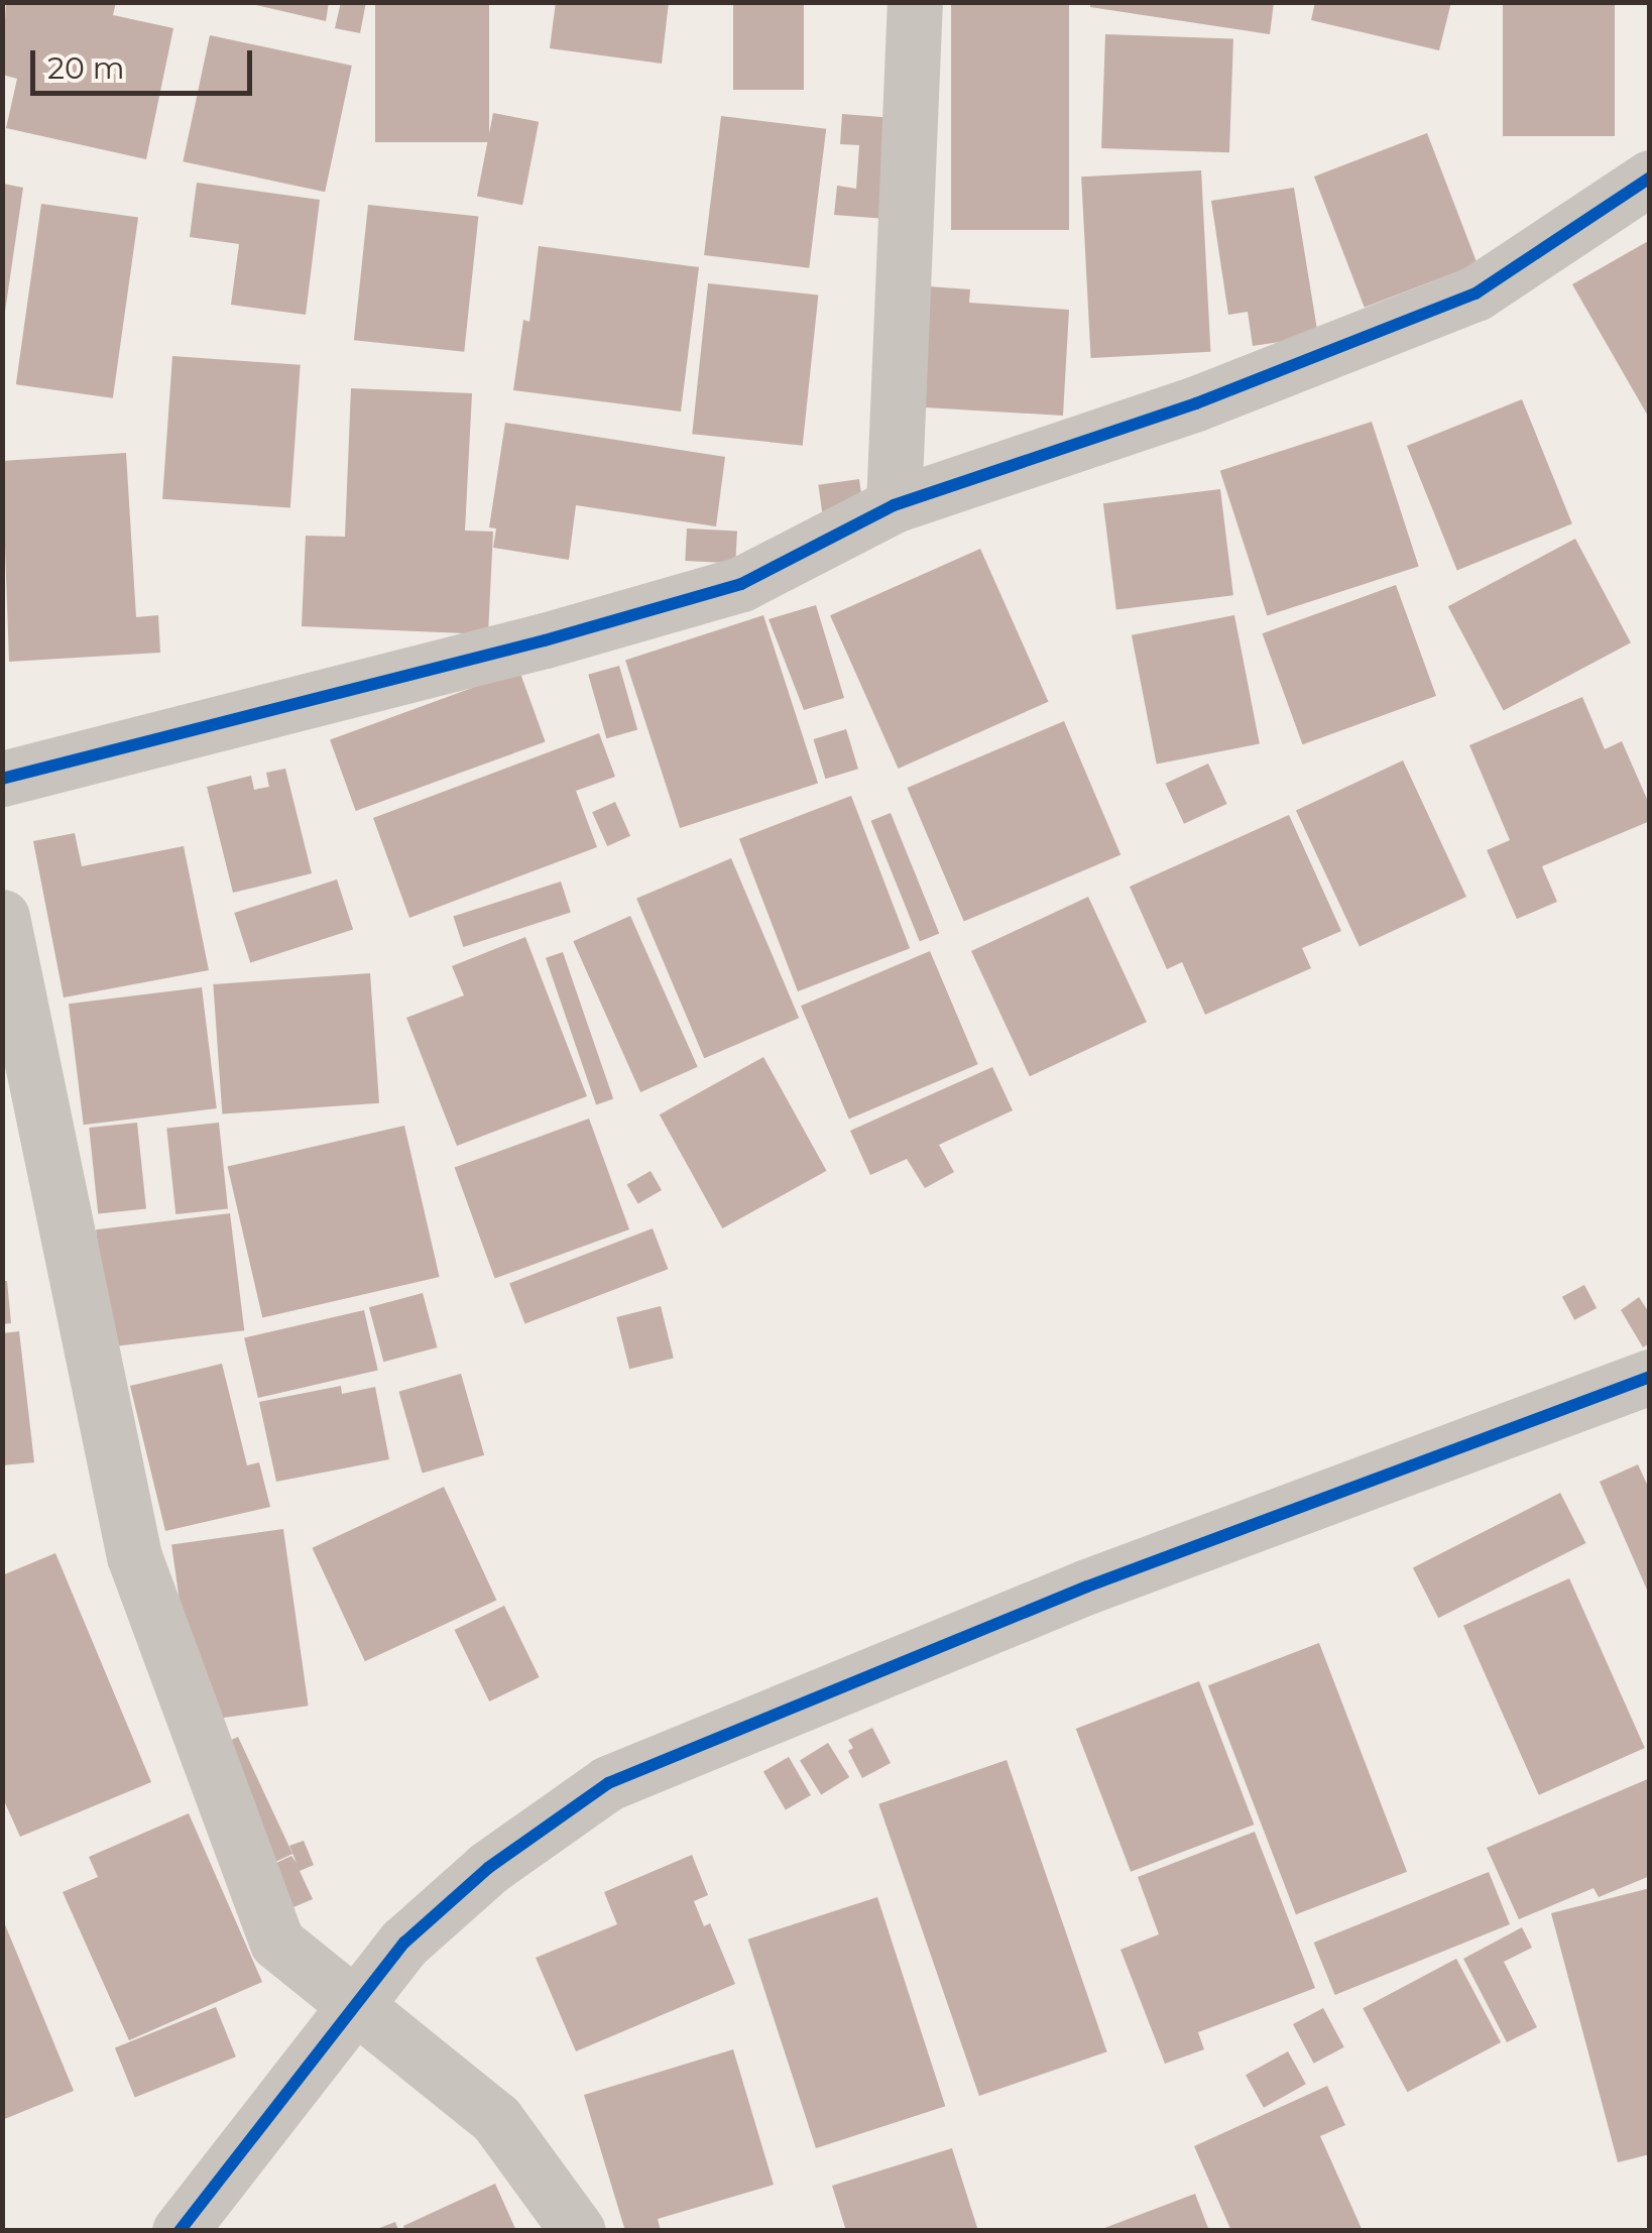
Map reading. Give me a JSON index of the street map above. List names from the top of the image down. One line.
{"scale_bar":"20 m"}
